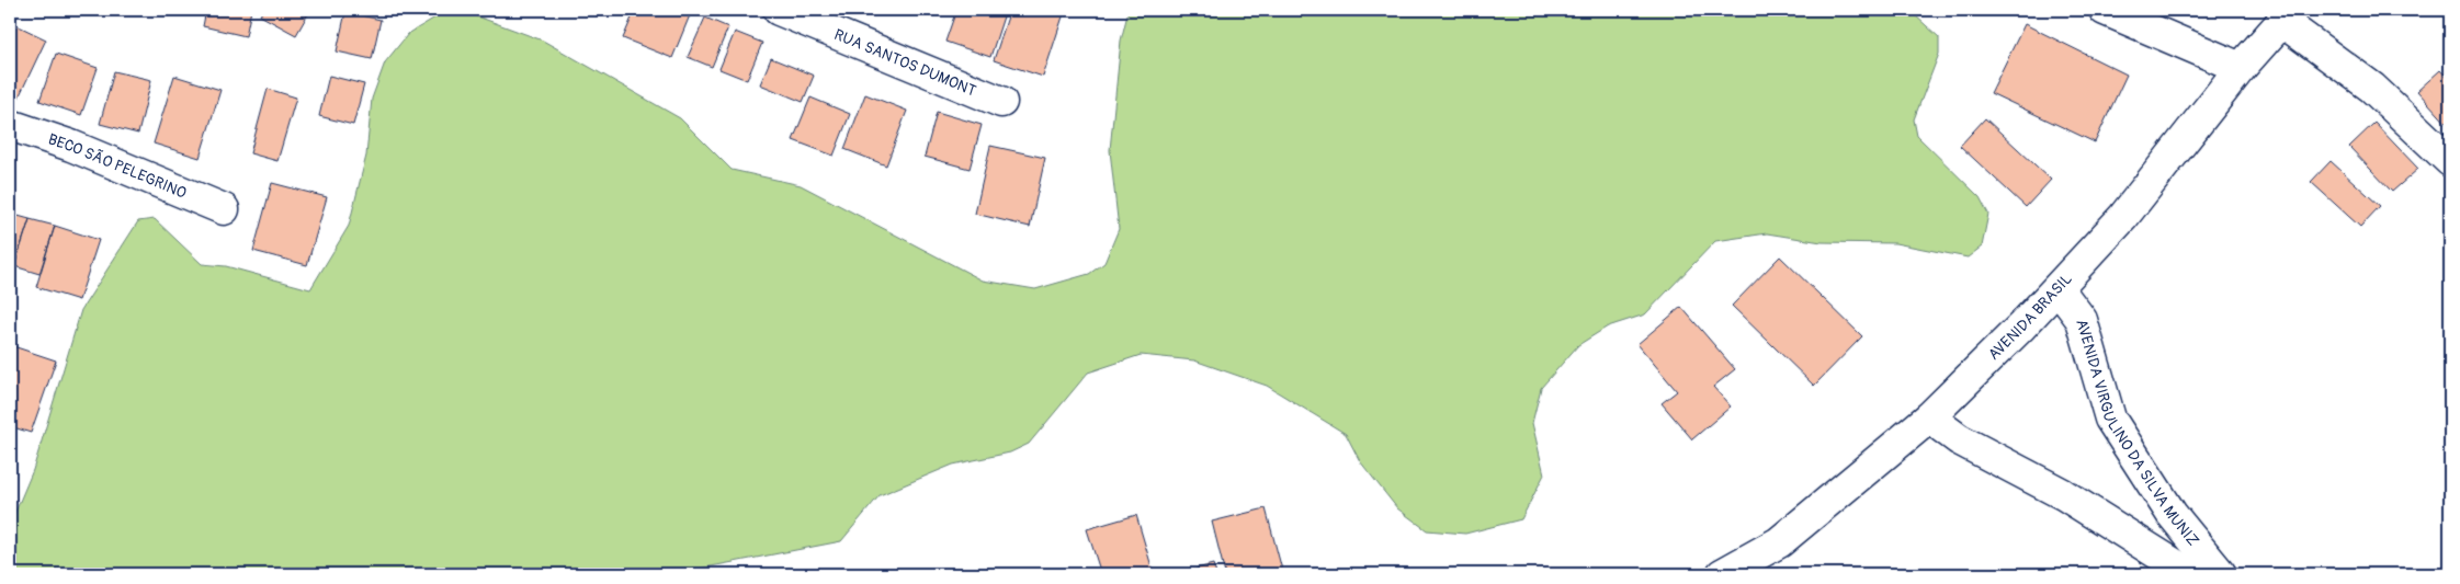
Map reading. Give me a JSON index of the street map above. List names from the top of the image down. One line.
{"streets":{"street":["RUA SANTOS DUMONT","BECO SÃO PELEGRINO","AVENIDA BRASIL","AVENIDA VIRGULINO DA SILVA MUNIZ"]},"crossings":[["AVENIDA BRASIL","AVENIDA VIRGULINO DA SILVA MUNIZ"]]}
